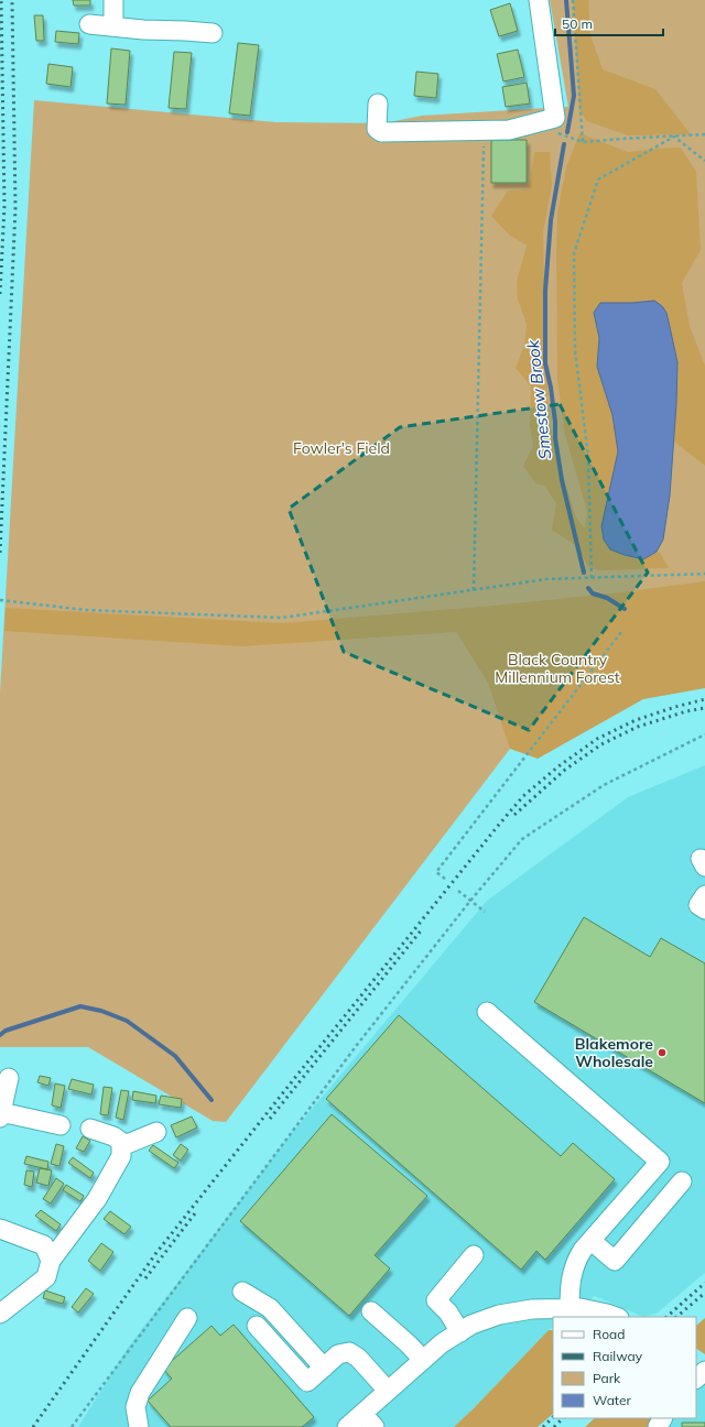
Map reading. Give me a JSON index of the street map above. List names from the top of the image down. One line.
{"water":["Smestow Brook"],"parks":["Fowler's Field","Black Country Millennium Forest"],"places":["Blakemore Wholesale"],"legend":["Road","Railway","Park","Water"],"scale_bar":"50 m"}
